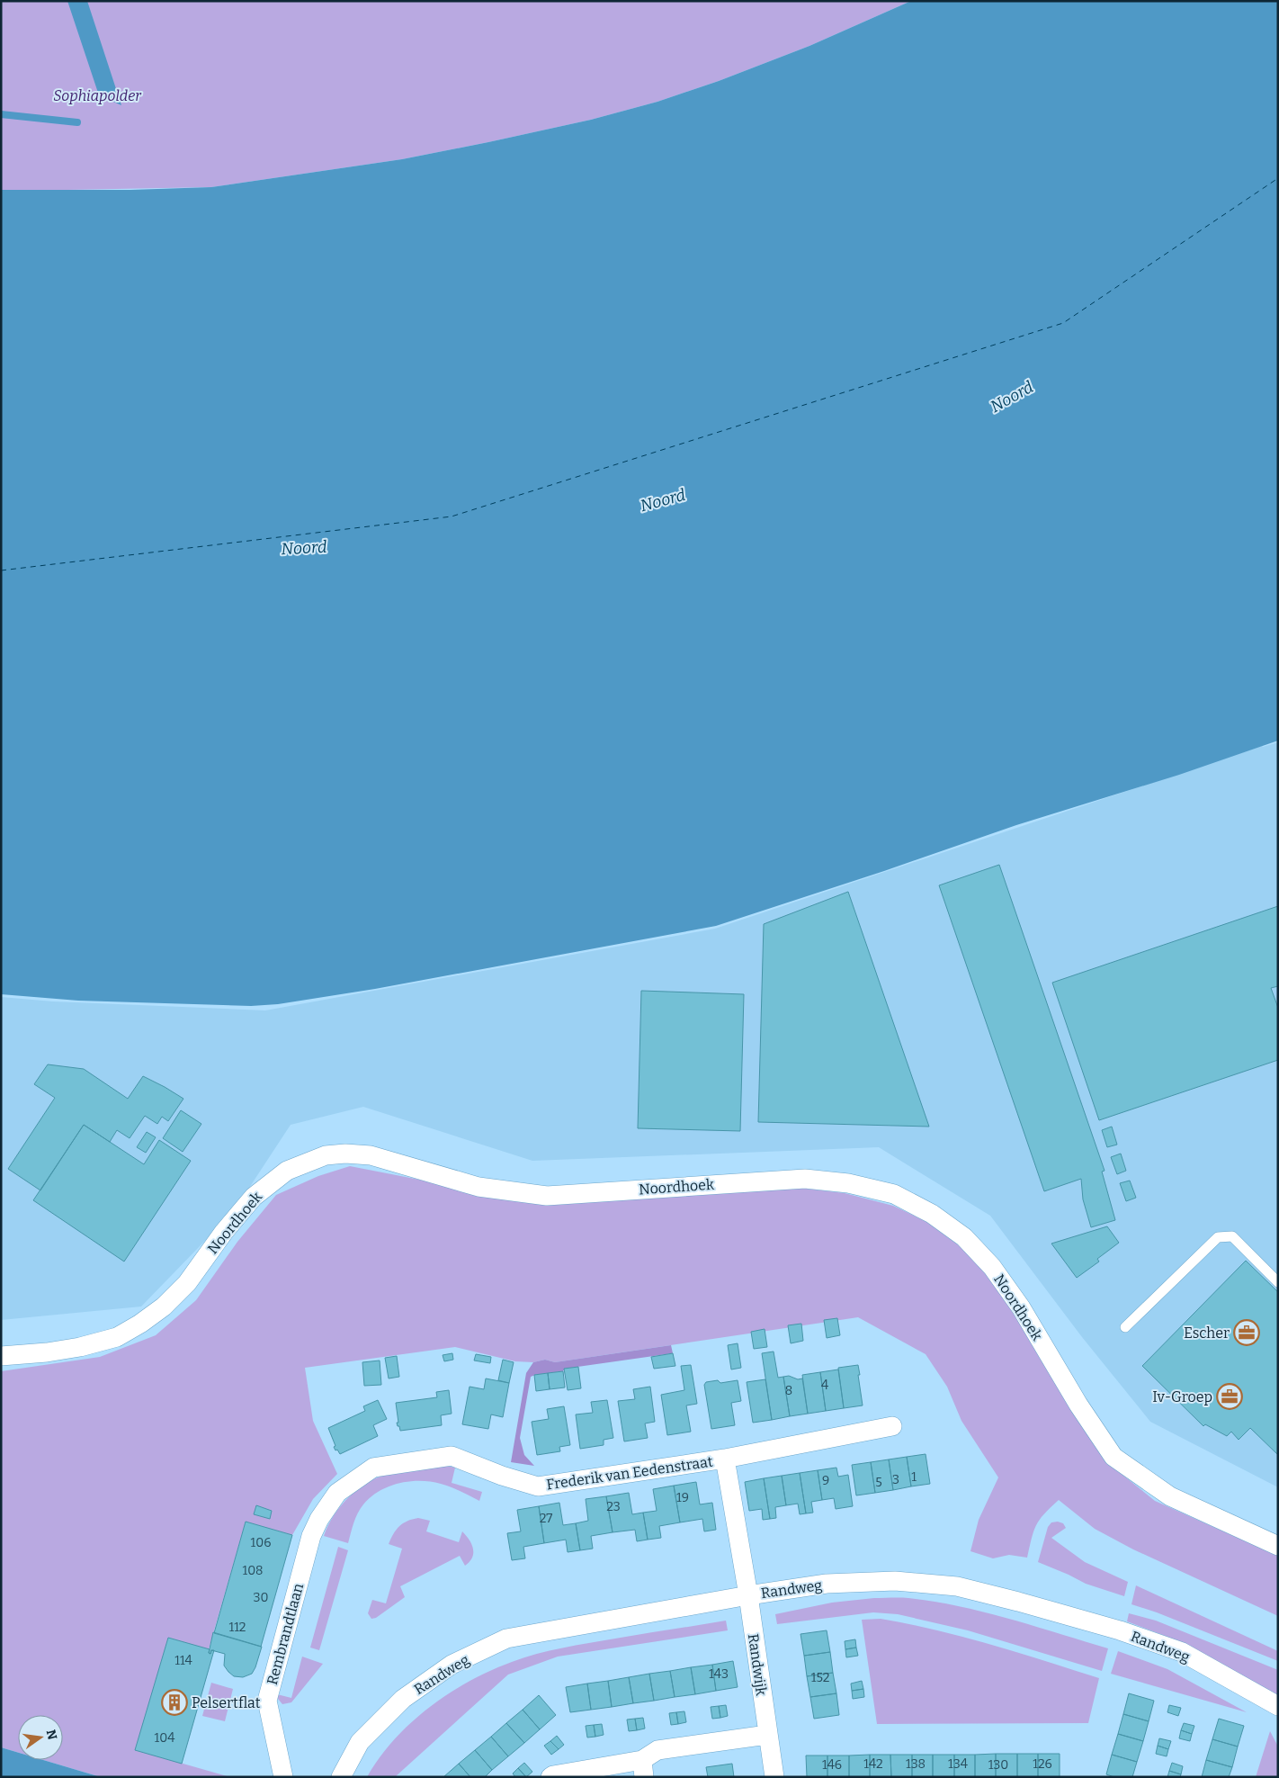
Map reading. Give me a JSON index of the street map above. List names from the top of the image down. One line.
{"streets":{"street":["Noordhoek","Frederik van Eedenstraat","Randweg","Rembrandtlaan","Randwijk"]},"crossings":[["Frederik van Eedenstraat","Randweg"],["Frederik van Eedenstraat","Rembrandtlaan"],["Frederik van Eedenstraat","Randwijk"],["Randweg","Randwijk"]],"water":["Noord"],"parks":["Sophiapolder"],"places":{"office":["Escher","Iv-Groep"],"building":["Pelsertflat"]},"house_numbers":["4","8","1","3","9","5","19","23","27","106","108","30","112","114","143","152","104","142","138","134","126","146","130"],"north":"right"}
